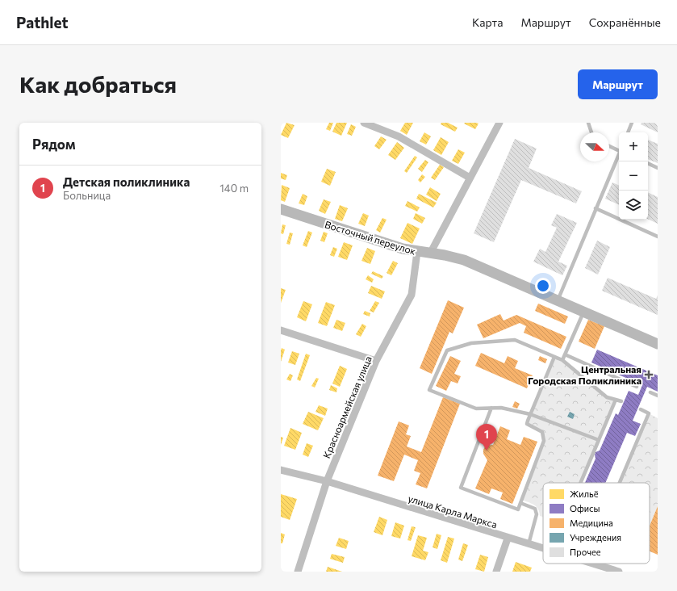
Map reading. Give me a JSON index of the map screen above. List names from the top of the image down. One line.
{"streets":{"street":["Восточный переулок","Красноармейская улица","улица Карла Маркса"]},"crossings":[["Восточный переулок","Красноармейская улица"],["Красноармейская улица","улица Карла Маркса"]],"places":{"health":["Центральная Городская Поликлиника"]},"legend":["Жильё","Офисы","Медицина","Учреждения","Прочее"],"north":"right","page":{"header":"Pathlet","nav":["Карта","Маршрут","Сохранённые"],"buttons":"Маршрут","title":"Как добраться","heading":"Рядом","map_buttons":["+","−"],"list":[{"mark":"1","name":"Детская поликлиника","note":"Больница","value":"140 m"}],"pins":"1"}}
